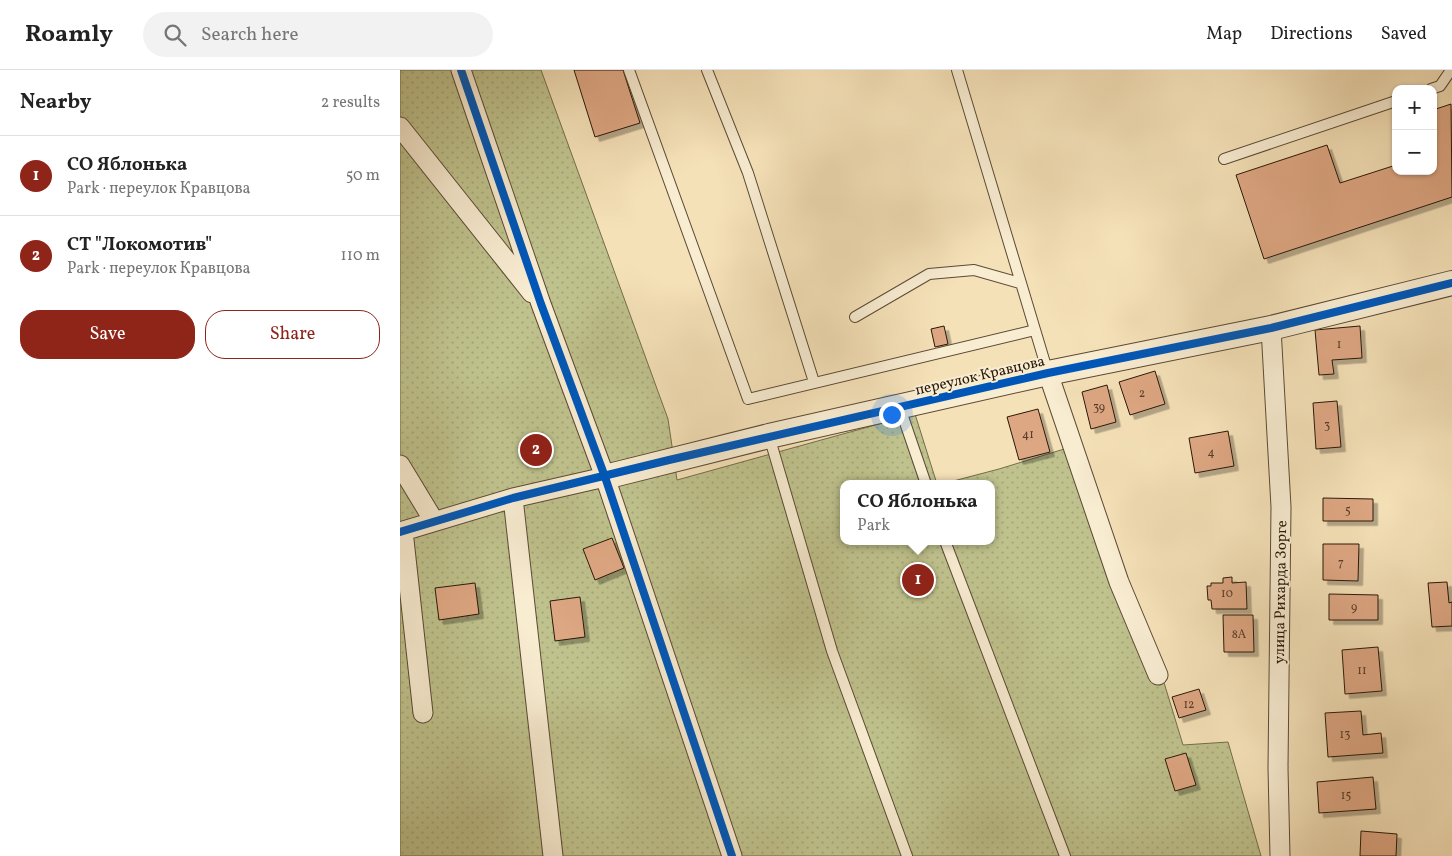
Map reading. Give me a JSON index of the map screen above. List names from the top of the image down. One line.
{"streets":{"street":["переулок Кравцова","улица Рихарда Зорге"]},"crossings":[["переулок Кравцова","улица Рихарда Зорге"]],"house_numbers":["1","2","39","3","41","4","5","7","10","9","8А","11","12","13","15"],"page":{"header":"Roamly","search":"Search here","nav":["Map","Directions","Saved"],"heading":["Nearby","2 results"],"map_buttons":["+","−"],"list":[{"mark":"1","name":"СО Яблонька","note":"Park · переулок Кравцова","value":"50 m"},{"mark":"2","name":"СТ \"Локомотив\"","note":"Park · переулок Кравцова","value":"110 m"}],"buttons":["Save","Share"],"pins":["2","1"],"popup":["СО Яблонька","Park"]}}
